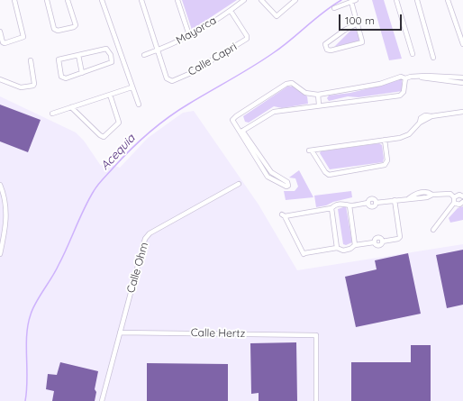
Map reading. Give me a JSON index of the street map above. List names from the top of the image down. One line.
{"streets":{"street":["Mayorca","Calle Capri","Calle Ohm","Calle Hertz"]},"crossings":[["Mayorca","Calle Capri"],["Calle Ohm","Calle Hertz"]],"water":["Acequia"],"scale_bar":"100 m"}
